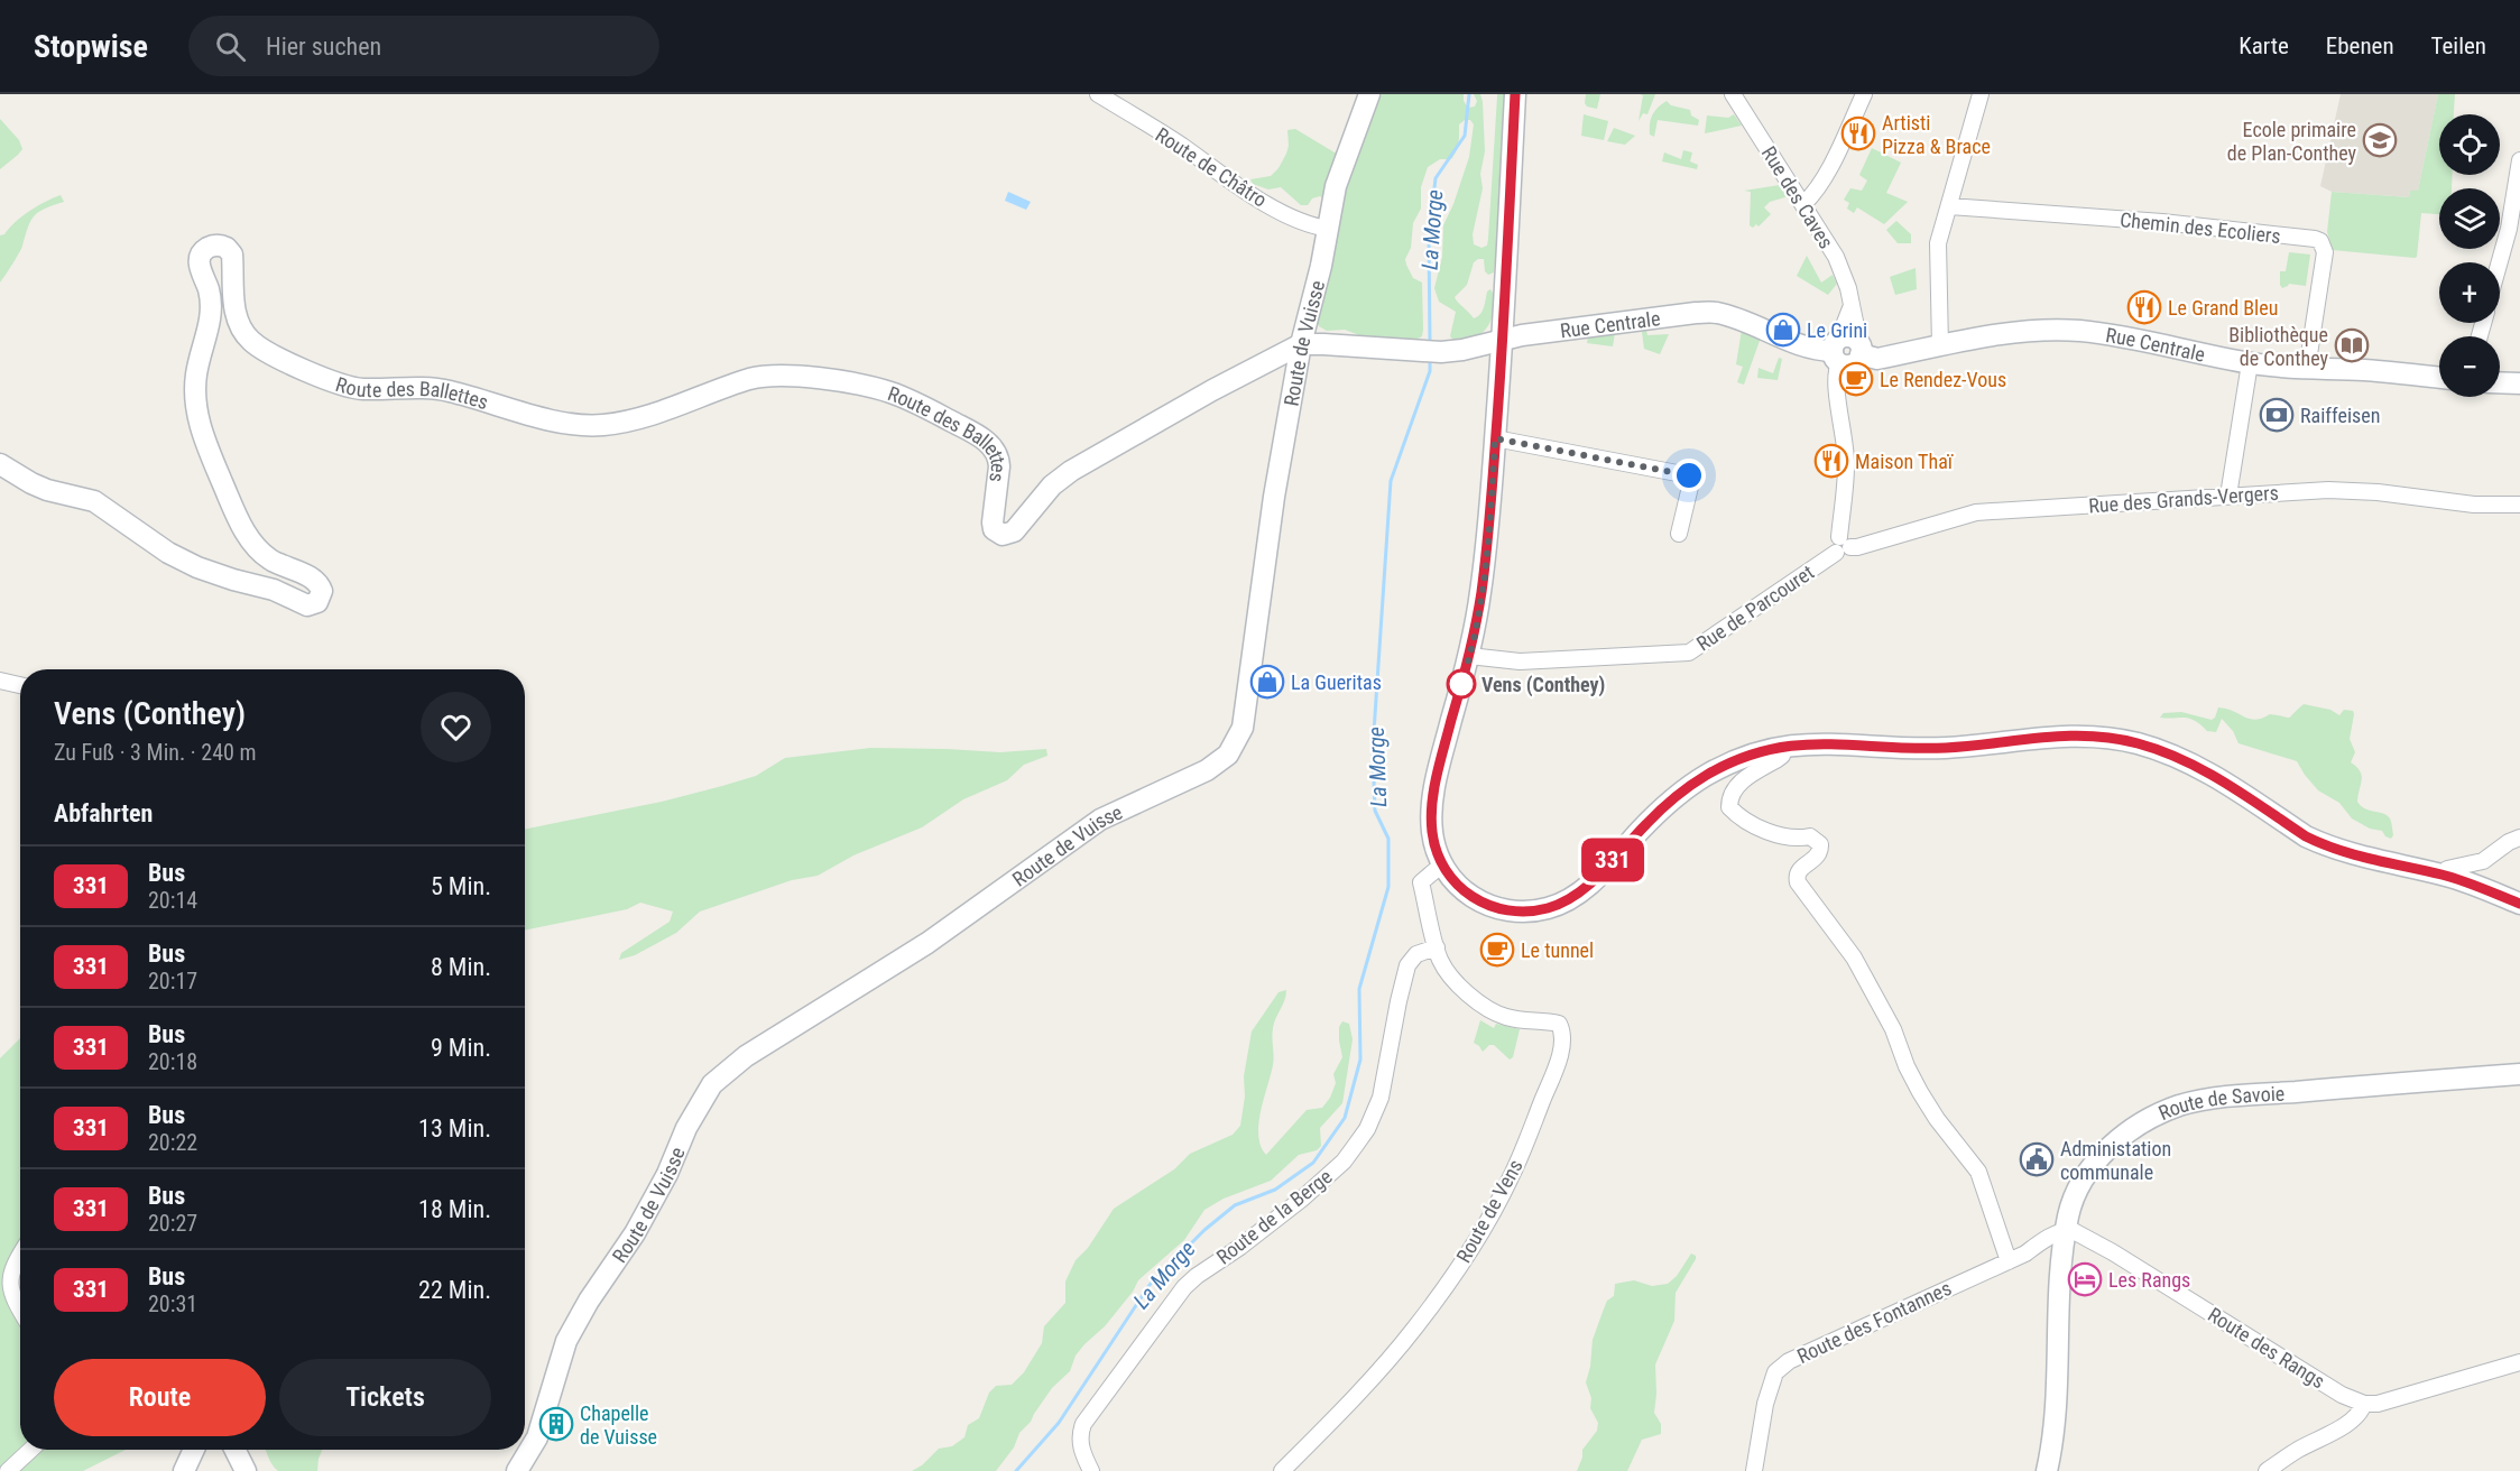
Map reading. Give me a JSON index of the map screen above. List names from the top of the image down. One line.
{"streets":{"street":["Route de Châtro","Rue des Caves","Chemin des Ecoliers","Rue Centrale","Route de Vuisse","Route des Ballettes","Rue des Grands-Vergers","Rue de Parcouret","Route de Savoie","Route de Vens","Route de la Berge","Route des Fontannes","Route des Rangs"]},"crossings":[["Route de Châtro","Route de Vuisse"],["Rue des Caves","Rue Centrale"],["Chemin des Ecoliers","Rue Centrale"],["Rue Centrale","Route de Vuisse"],["Rue Centrale","Route des Ballettes"],["Route de Vuisse","Route des Ballettes"],["Rue des Grands-Vergers","Rue de Parcouret"],["Route de Savoie","Route des Fontannes"],["Route de Savoie","Route des Rangs"],["Route de Vens","Route de la Berge"],["Route des Fontannes","Route des Rangs"]],"water":["La Morge"],"places":{"restaurant":["Artisti Pizza & Brace","Le Grand Bleu","Maison Thaï"],"school or university":["Ecole primaire de Plan-Conthey"],"shop":["Le Grini","La Gueritas"],"library":["Bibliothèque de Conthey"],"cafe":["Le Rendez-Vous","Le tunnel"],"bank":["Raiffeisen"],"other":["Vens (Conthey)"],"public building":["Administation communale"],"hotel":["Les Rangs"],"building":["Chapelle de Vuisse"]},"lines":["bus line 331"],"page":{"header":"Stopwise","search":"Hier suchen","nav":["Karte","Ebenen","Teilen"],"on_map":"331","map_buttons":["+","−"],"heading":[["Vens (Conthey)","Zu Fuß · 3 Min. · 240 m"],"Abfahrten"],"list":[{"mark":"331","name":"Bus","note":"20:14","value":"5 Min."},{"mark":"331","name":"Bus","note":"20:17","value":"8 Min."},{"mark":"331","name":"Bus","note":"20:18","value":"9 Min."},{"mark":"331","name":"Bus","note":"20:22","value":"13 Min."},{"mark":"331","name":"Bus","note":"20:27","value":"18 Min."},{"mark":"331","name":"Bus","note":"20:31","value":"22 Min."}],"buttons":["Route","Tickets"]}}
